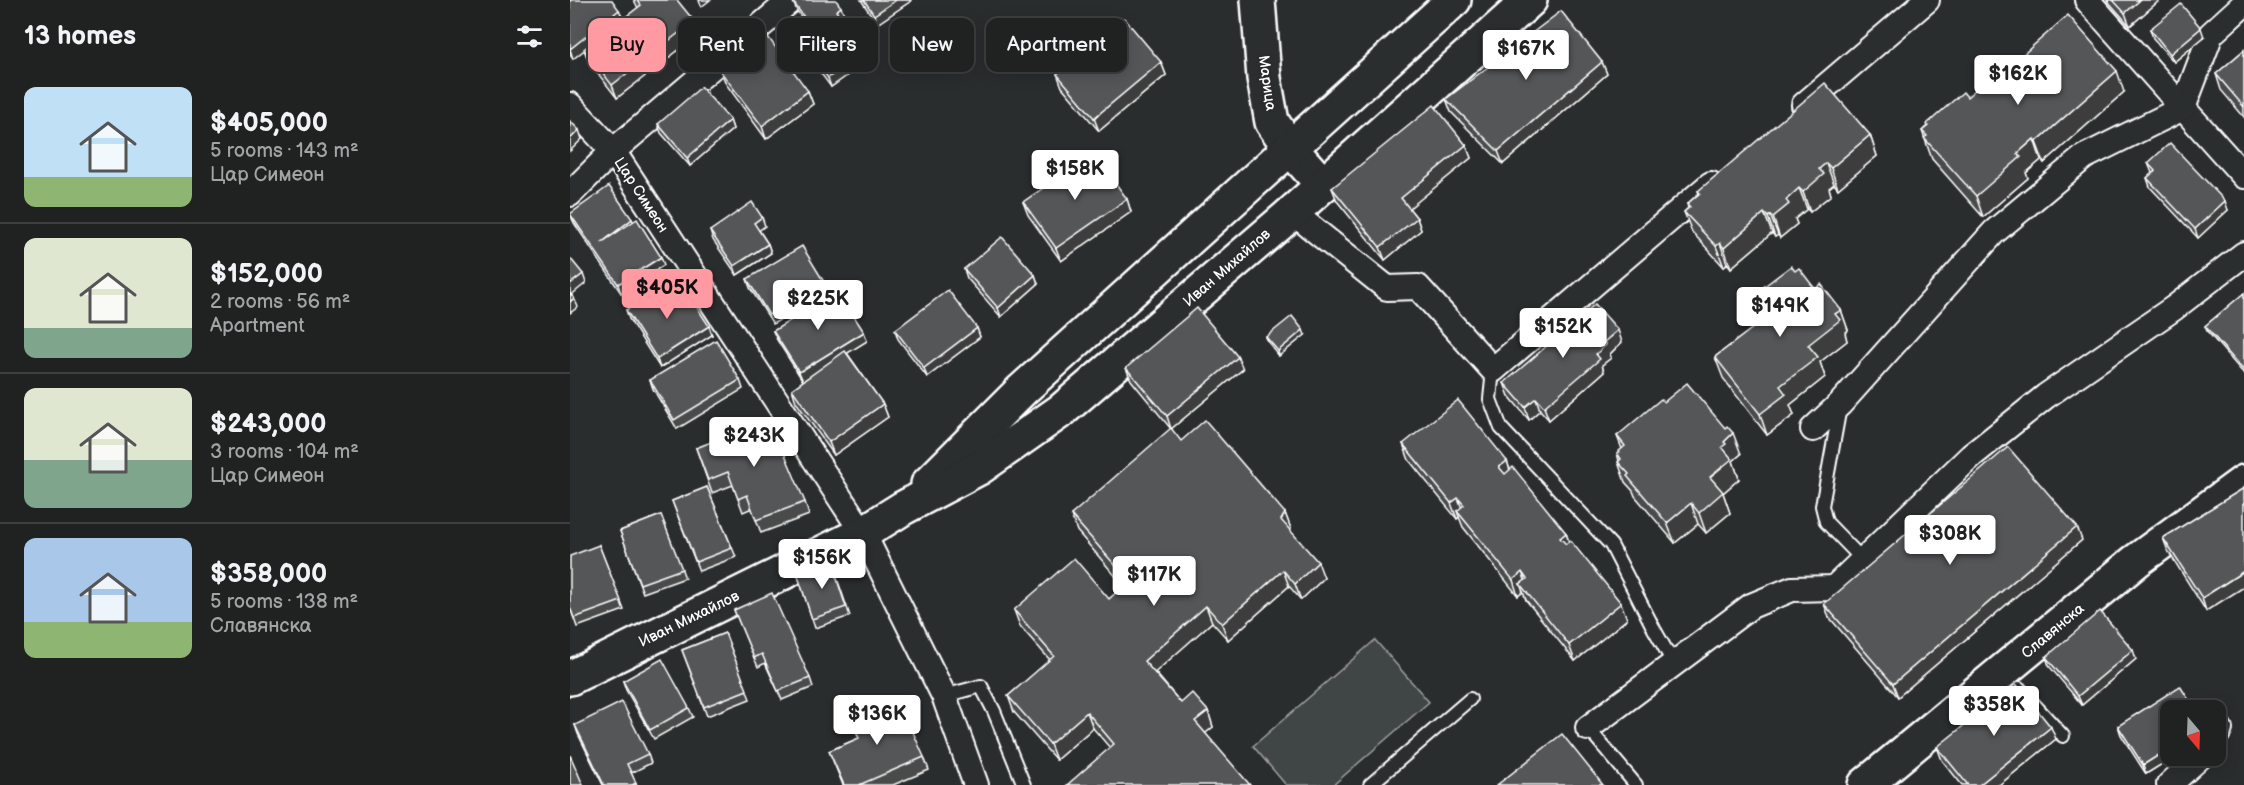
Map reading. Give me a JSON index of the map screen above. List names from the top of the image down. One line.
{"streets":{"street":["Марица","Цар Симеон","Иван Михайлов","Славянска"]},"crossings":[["Марица","Иван Михайлов"],["Цар Симеон","Иван Михайлов"]],"north":"bottom","page":{"heading":"13 homes","chip":["Buy","Rent","Filters","New","Apartment"],"price":["$167K","$162K","$158K","$405K","$225K","$149K","$152K","$243K","$308K","$156K","$117K","$358K","$136K"],"list":[{"name":"$405,000","note":"5 rooms · 143 m² · Цар Симеон"},{"name":"$152,000","note":"2 rooms · 56 m² · Apartment"},{"name":"$243,000","note":"3 rooms · 104 m² · Цар Симеон"},{"name":"$358,000","note":"5 rooms · 138 m² · Славянска"}]}}
